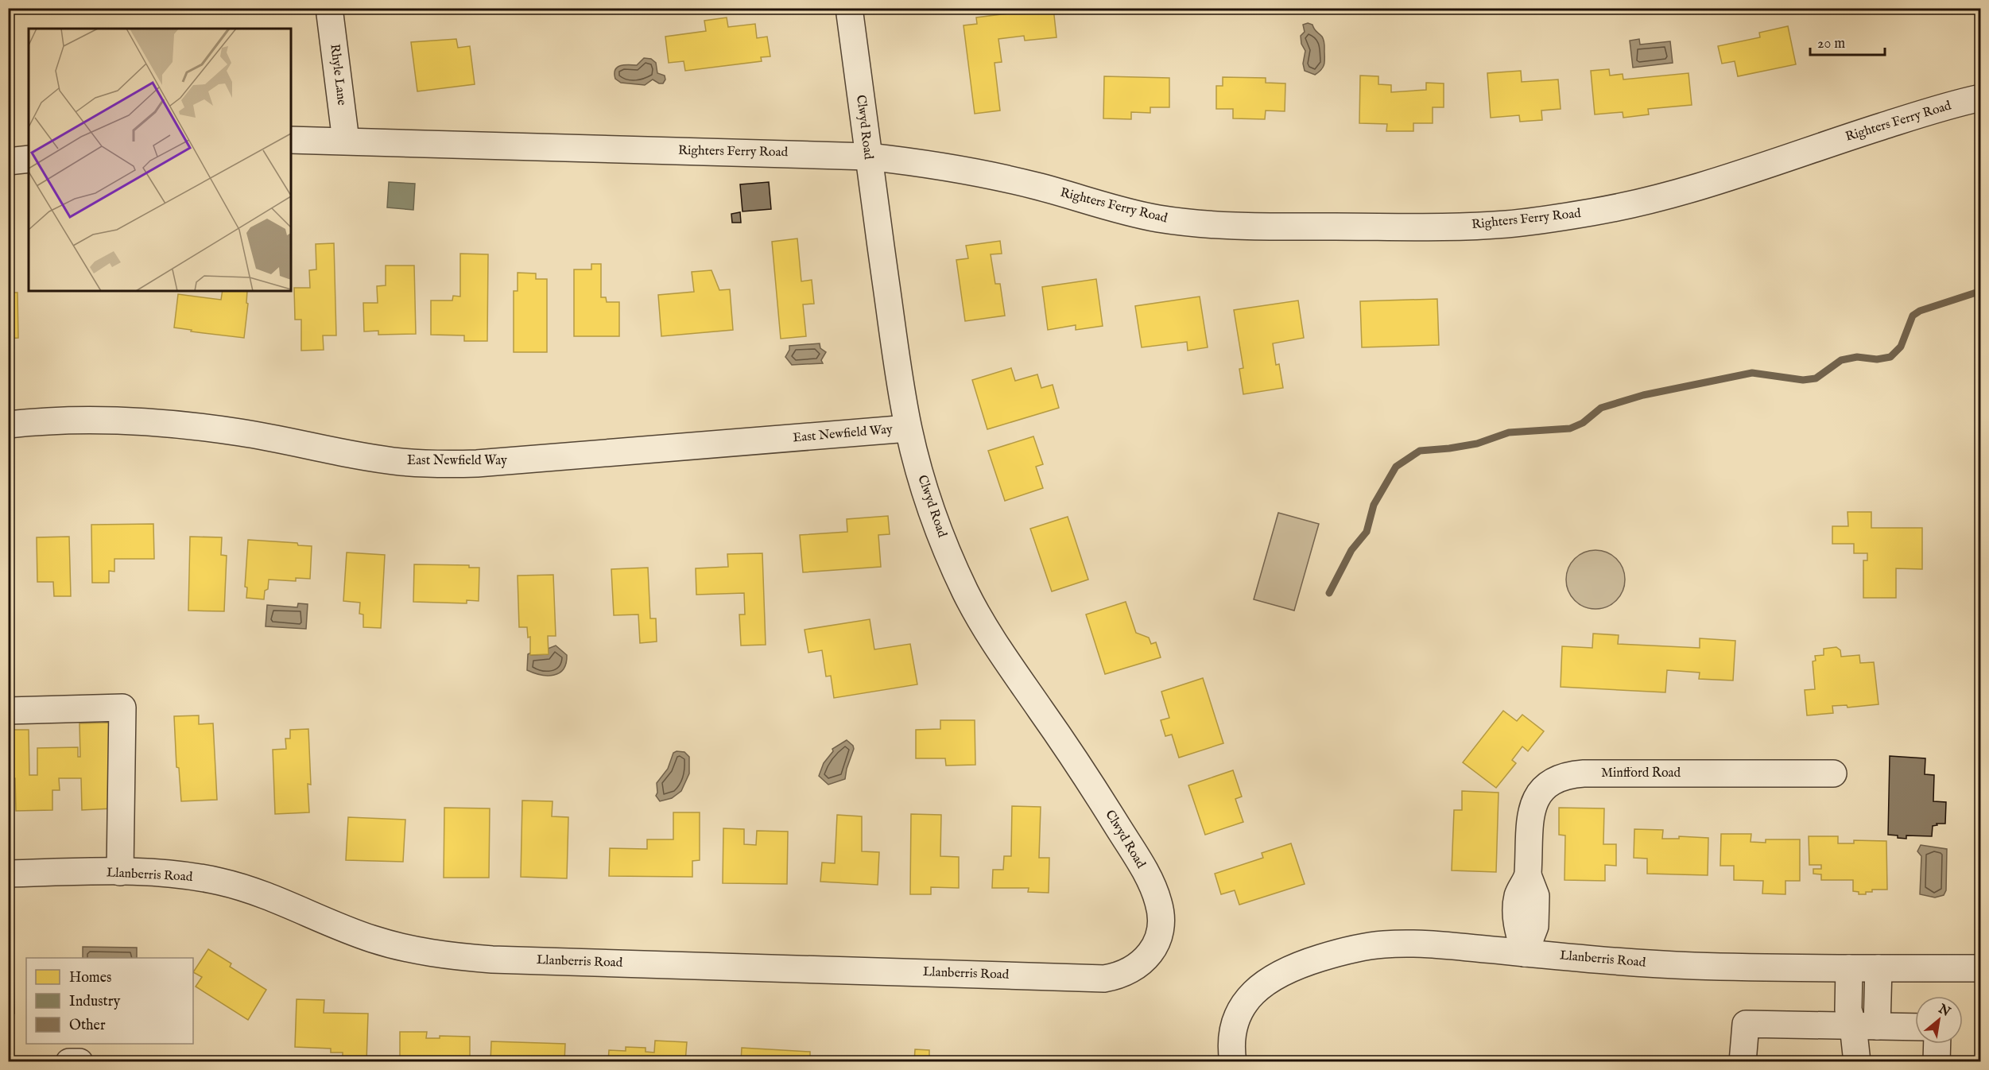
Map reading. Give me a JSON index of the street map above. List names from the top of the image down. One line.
{"streets":{"street":["Rhyle Lane","Righters Ferry Road","Clwyd Road","East Newfield Way","Minfford Road","Llanberris Road"]},"crossings":[["Rhyle Lane","Righters Ferry Road"],["Righters Ferry Road","Clwyd Road"],["Clwyd Road","East Newfield Way"],["Clwyd Road","Llanberris Road"],["Minfford Road","Llanberris Road"]],"legend":["Homes","Industry","Other"],"scale_bar":"20 m","north":"top right"}
